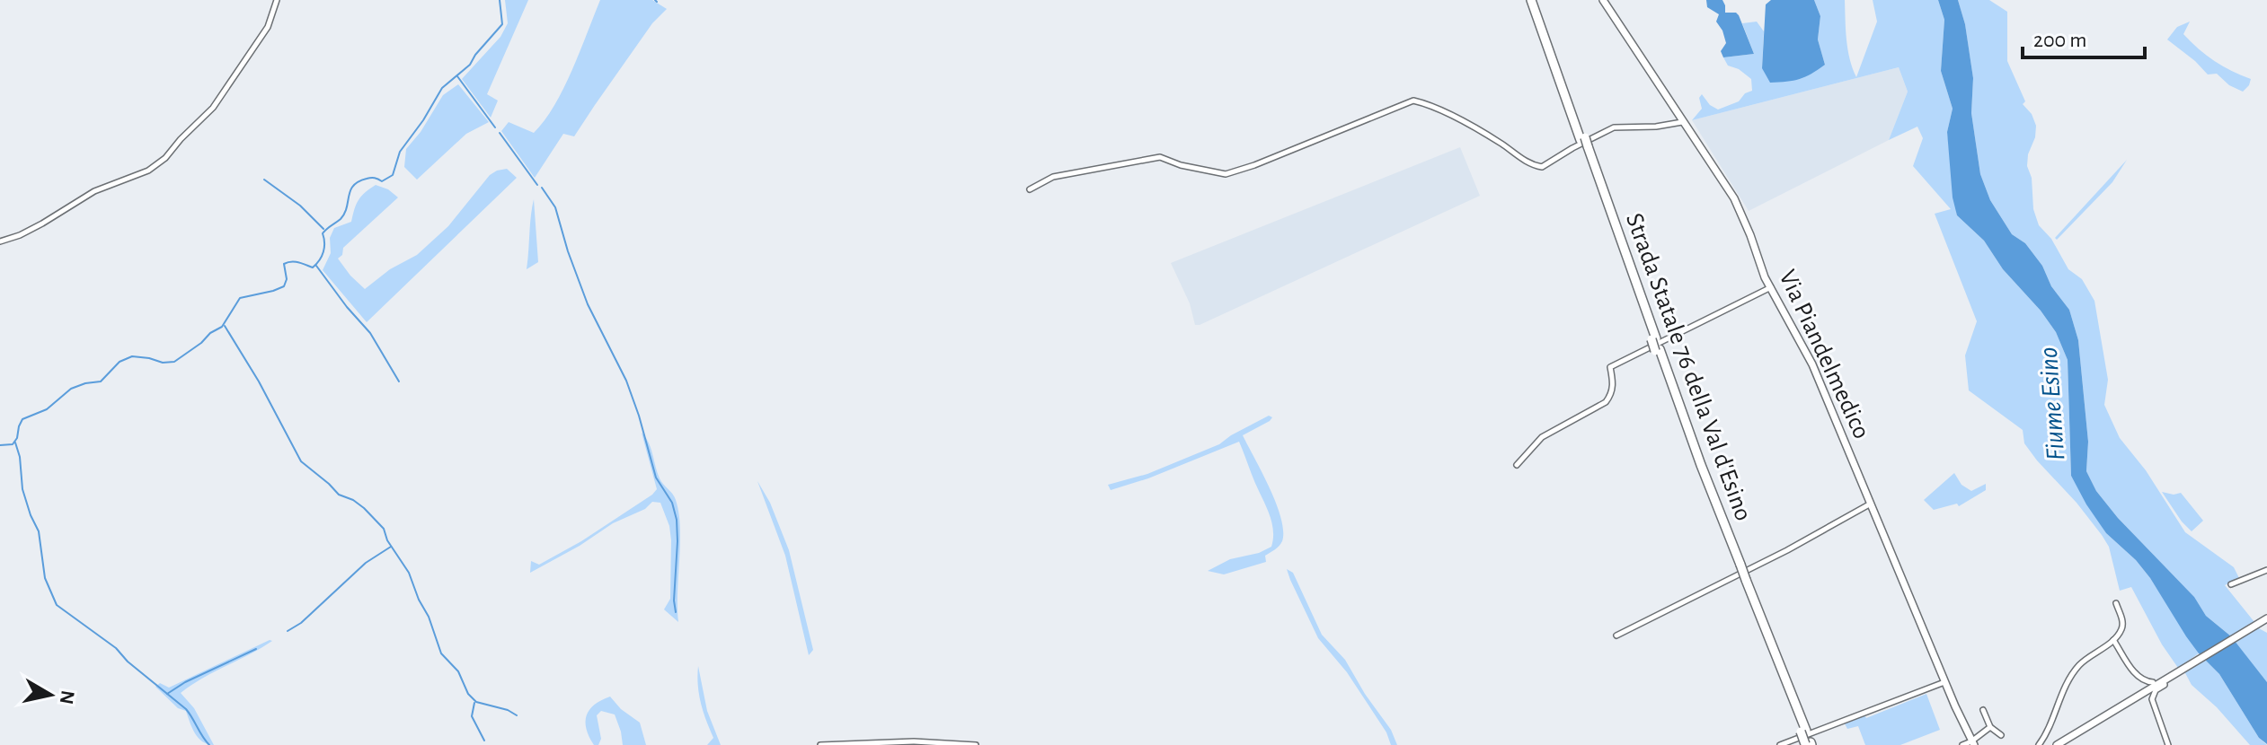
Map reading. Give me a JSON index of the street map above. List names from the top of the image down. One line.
{"streets":{"highway":["Strada Statale 76 della Val d'Esino"],"main road":["Via Piandelmedico"]},"water":["Fiume Esino"],"scale_bar":"200 m","north":"right"}
